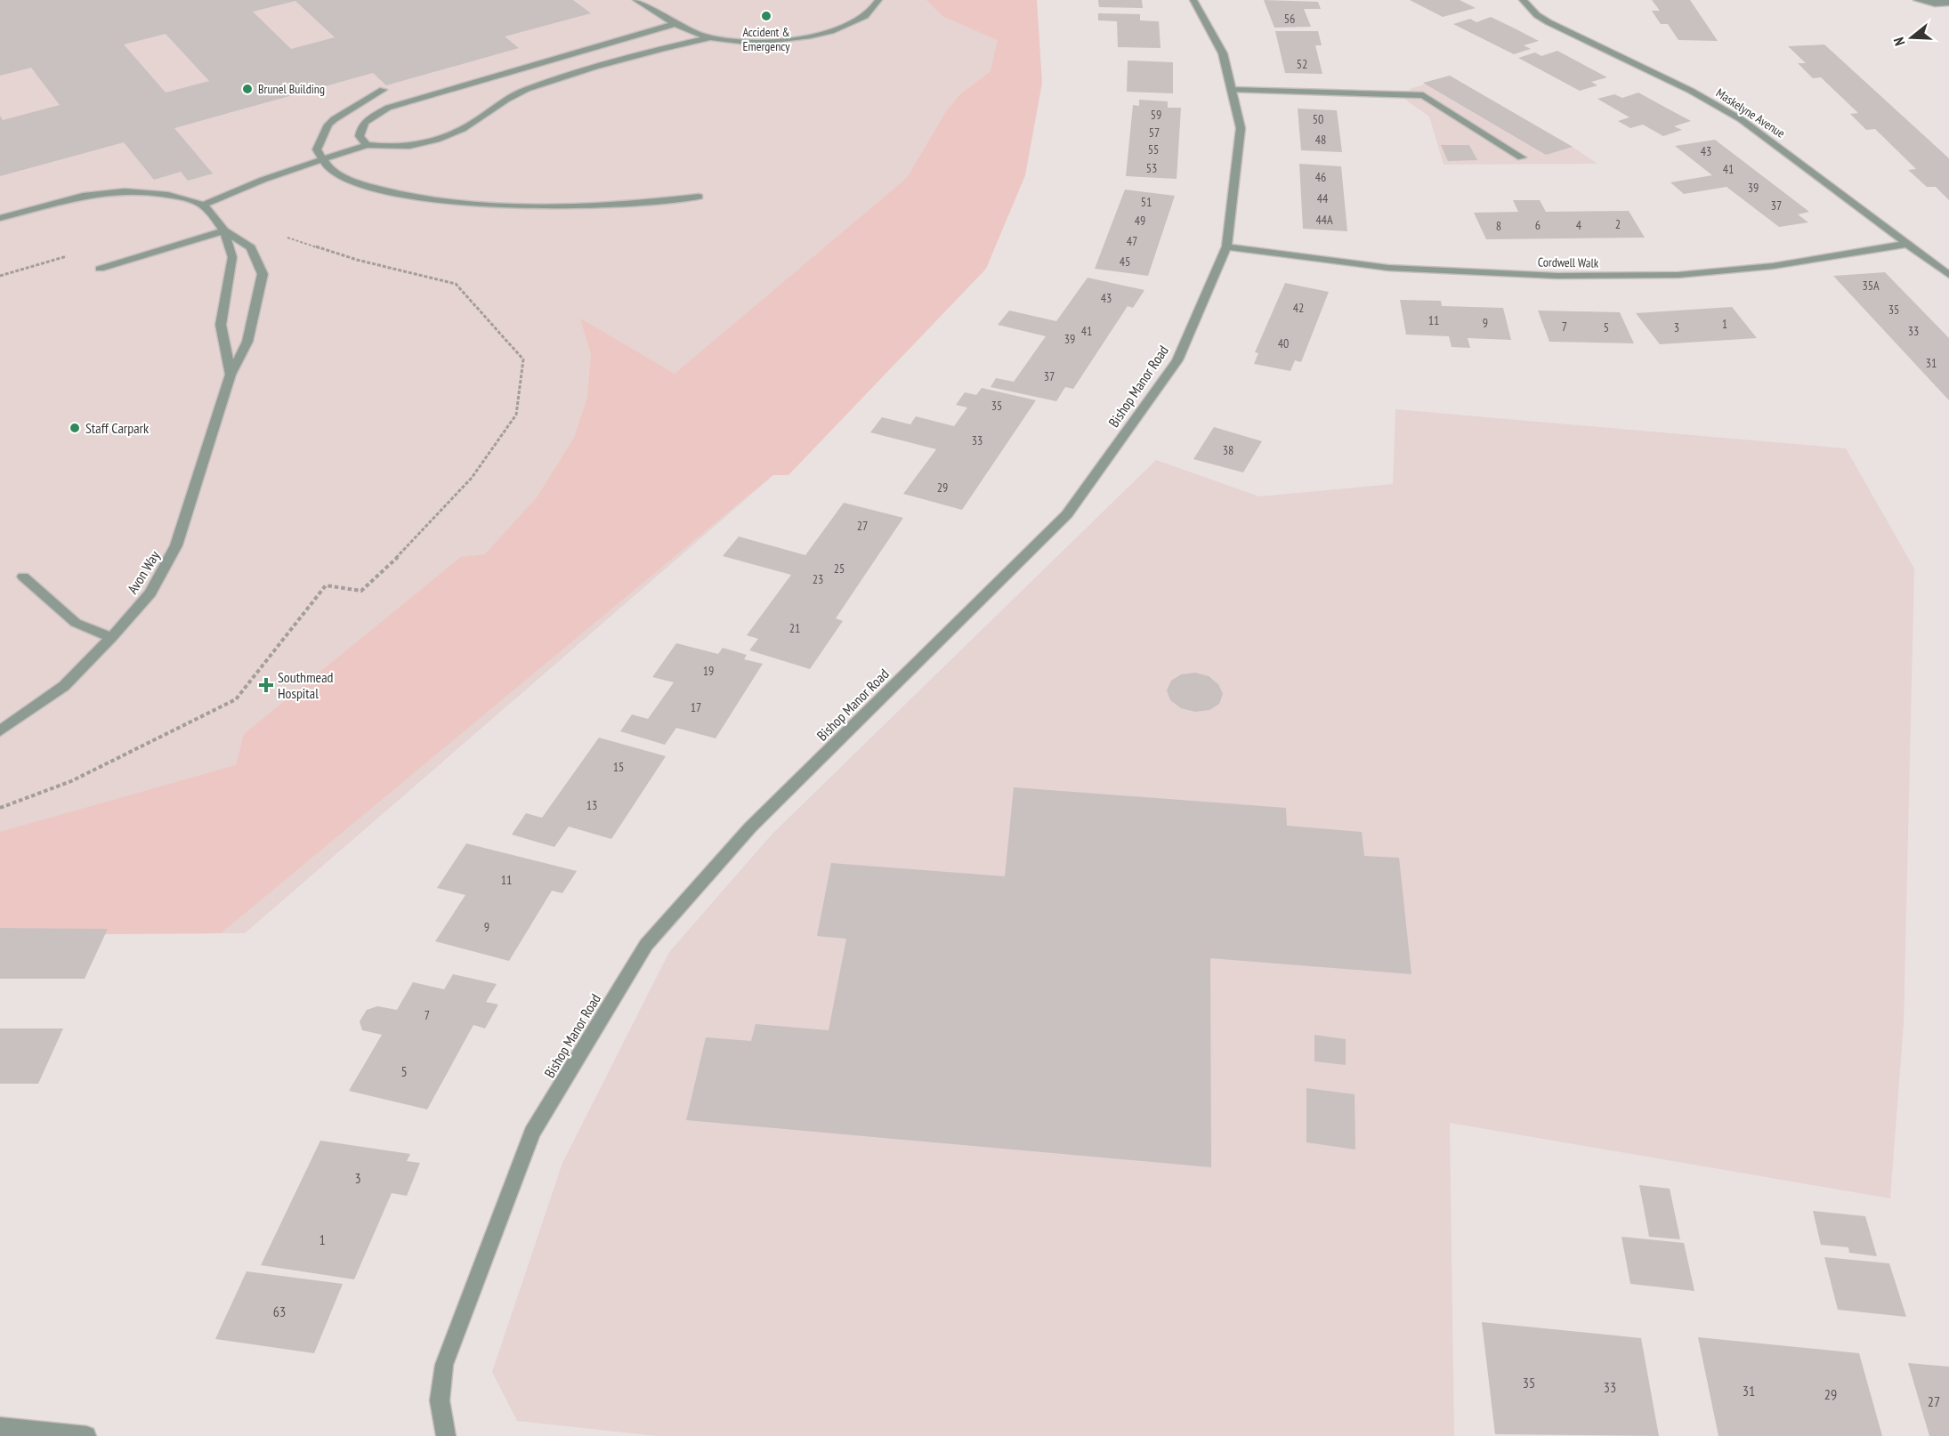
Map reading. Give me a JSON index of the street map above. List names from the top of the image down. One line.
{"streets":{"street":["Maskelyne Avenue","Cordwell Walk","Bishop Manor Road","Avon Way"]},"crossings":[["Maskelyne Avenue","Cordwell Walk"],["Cordwell Walk","Bishop Manor Road"]],"places":{"other":["Accident & Emergency","Brunel Building","Staff Carpark"],"health":["Southmead Hospital"]},"house_numbers":["56","52","59","50","57","48","55","43","53","41","46","39","44","51","37","44A","49","2","6","4","8","47","45","35A","43","42","35","11","9","1","7","5","3","41","33","39","40","31","37","35","33","38","29","27","25","23","21","19","17","15","13","11","9","7","5","3","1","63","35","33","31","29","27"],"north":"left"}
